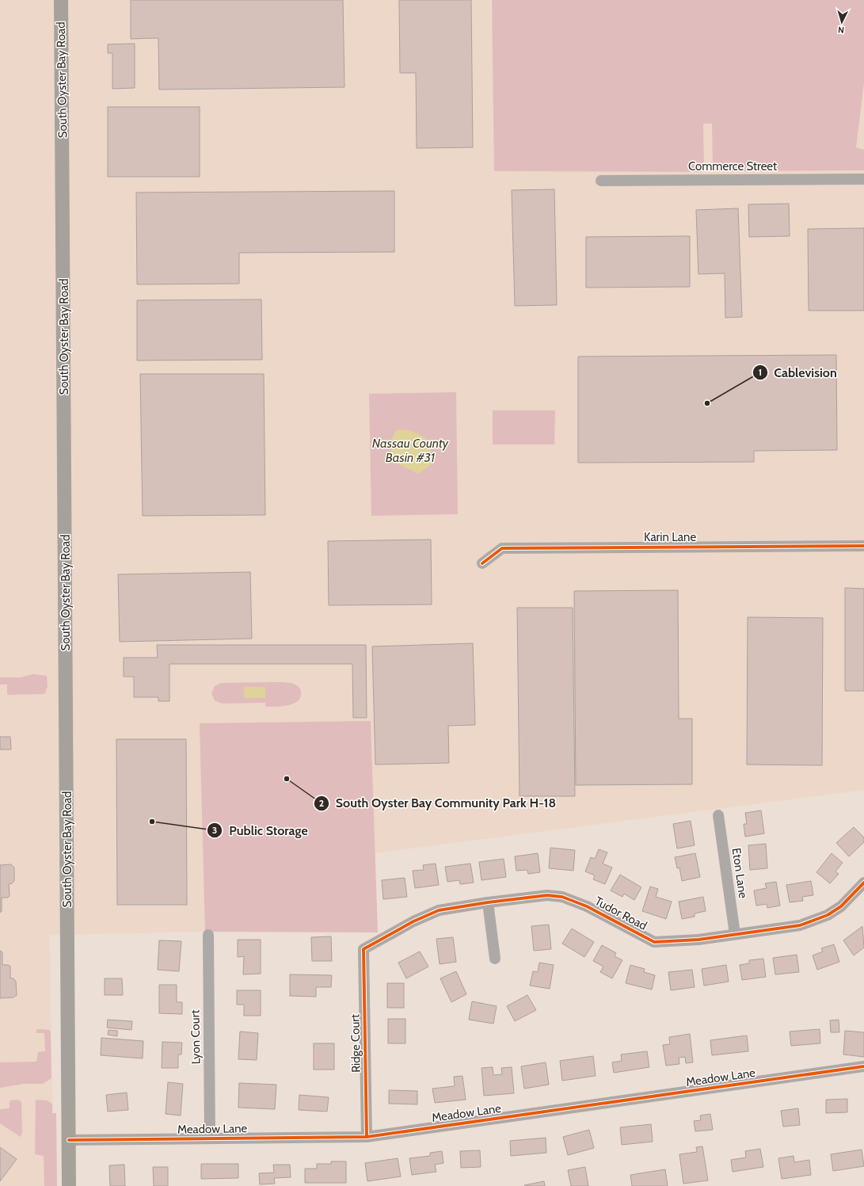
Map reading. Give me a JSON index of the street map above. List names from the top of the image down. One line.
{"streets":{"main road":["South Oyster Bay Road"],"street":["Commerce Street","Karin Lane","Eton Lane","Tudor Road","Lyon Court","Ridge Court","Meadow Lane"]},"crossings":[["South Oyster Bay Road","Meadow Lane"],["Eton Lane","Tudor Road"],["Tudor Road","Ridge Court"],["Lyon Court","Meadow Lane"],["Ridge Court","Meadow Lane"]],"water":["Nassau County Basin #31"],"places":["Cablevision","South Oyster Bay Community Park H-18","Public Storage"],"north":"bottom"}
